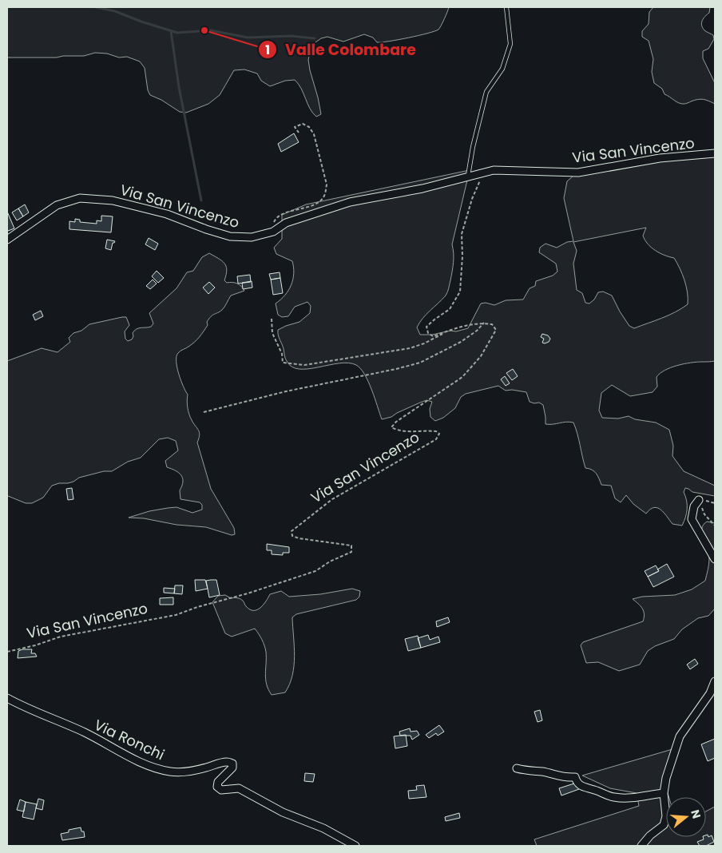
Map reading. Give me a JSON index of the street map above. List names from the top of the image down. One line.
{"streets":{"street":["Via San Vincenzo","Via Ronchi"]},"places":["Valle Colombare"],"north":"right"}
